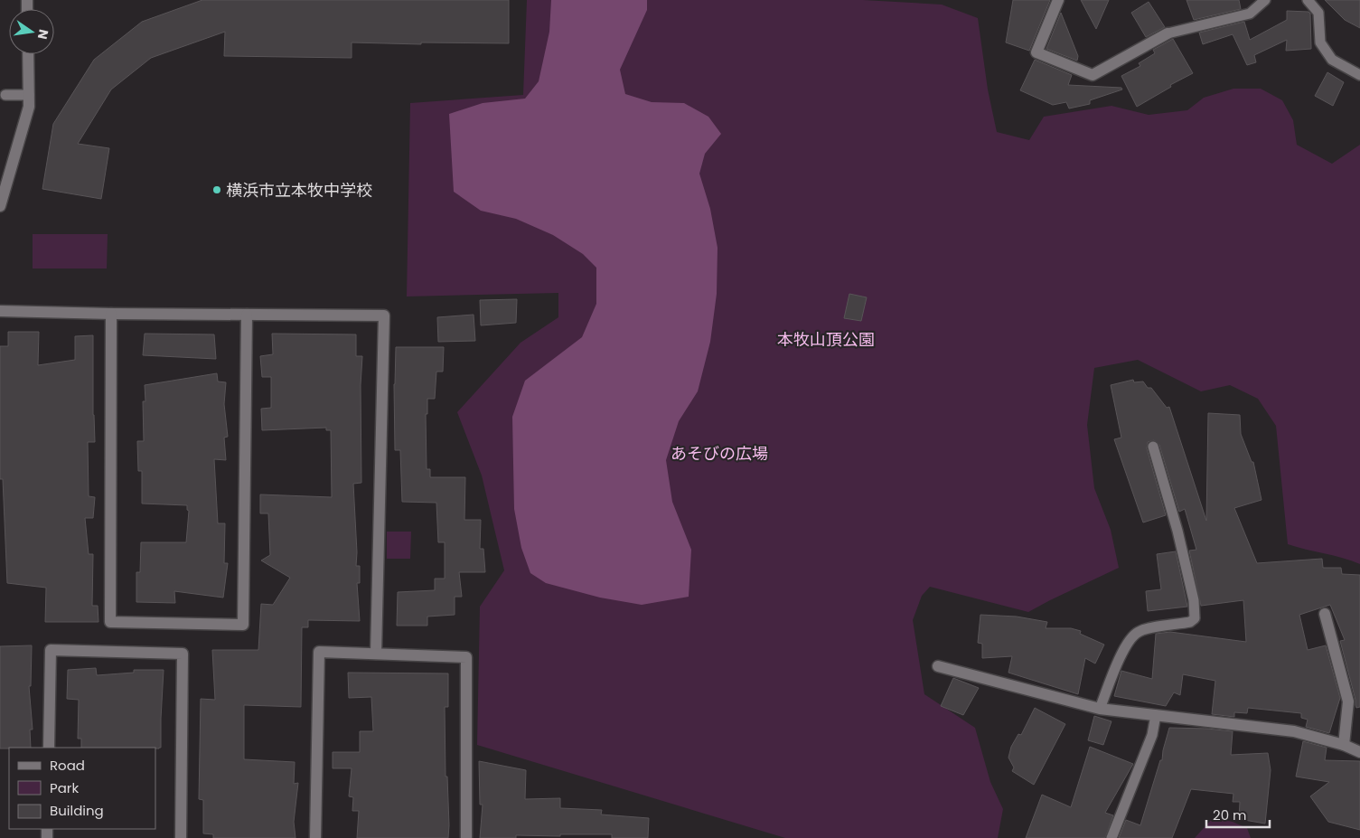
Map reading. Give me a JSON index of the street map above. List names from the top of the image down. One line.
{"parks":["本牧山頂公園","あそびの広場"],"places":["横浜市立本牧中学校"],"legend":["Road","Park","Building"],"scale_bar":"20 m","north":"right"}
